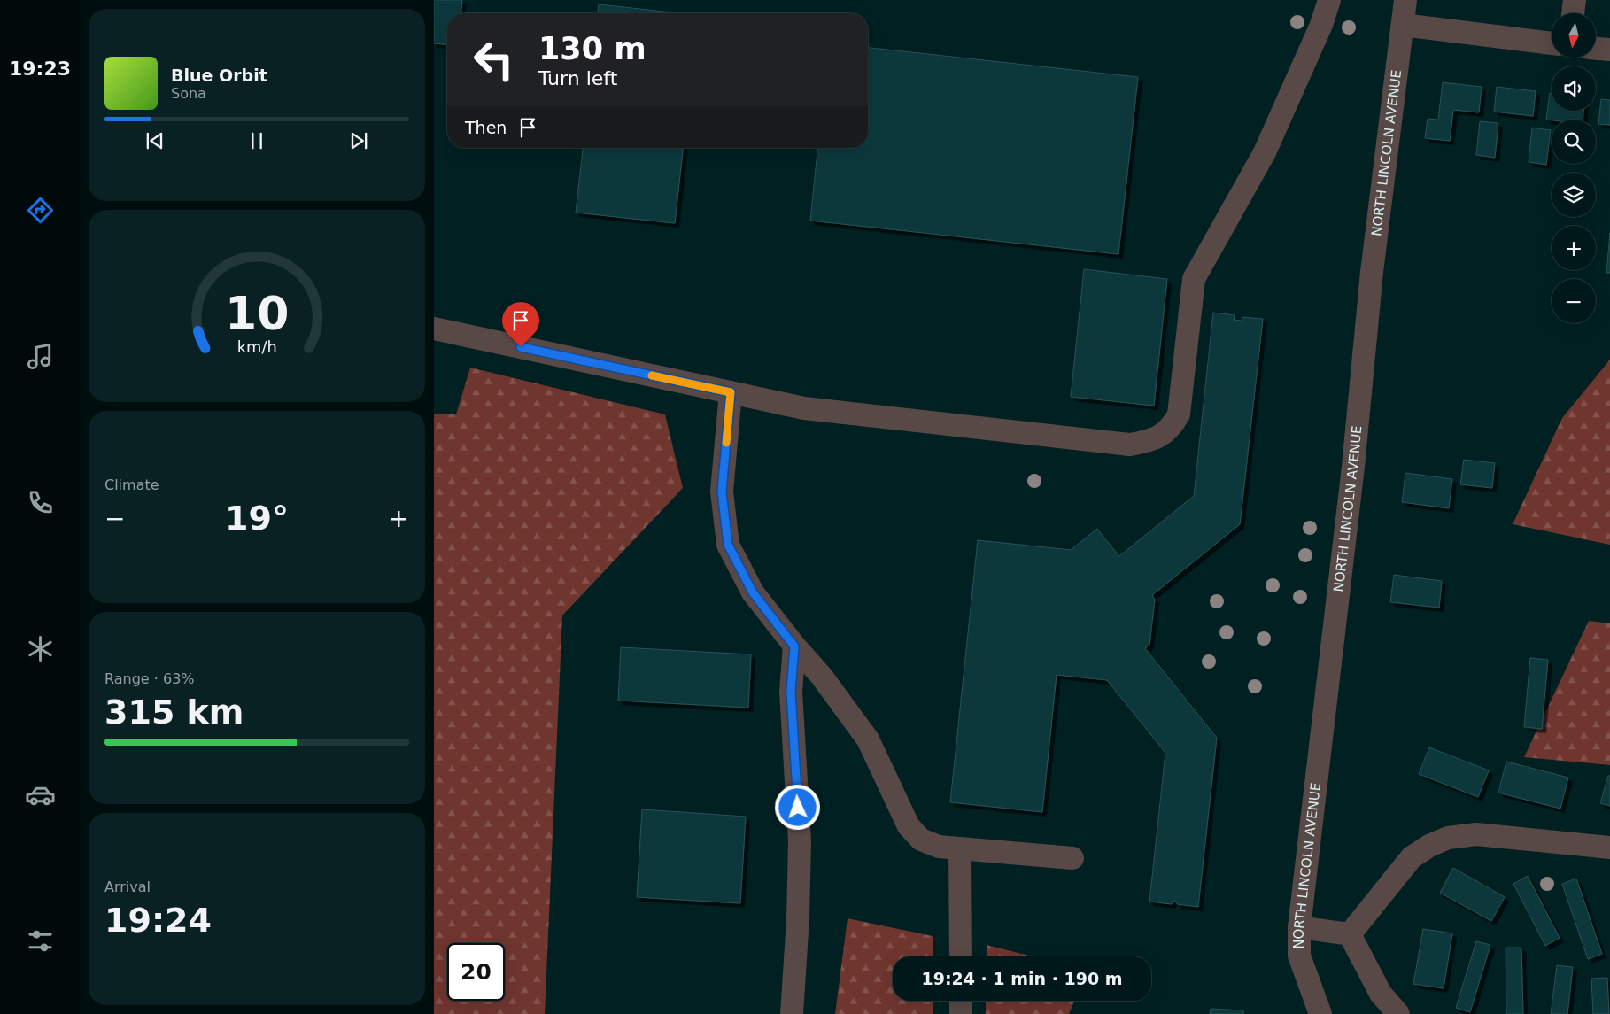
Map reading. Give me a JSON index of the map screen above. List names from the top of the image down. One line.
{"streets":{"street":["NORTH LINCOLN AVENUE"]},"north":"bottom","page":{"tabs":"19:23","map_buttons":["+","−"],"turn":["130 m","Turn left"],"song":["Blue Orbit","Sona"],"then":"Then","tile":["Climate",["Range · 63%","315 km"],["Arrival","19:24"]],"heat":["−","19°","+"],"limit":"20","trip":"19:24 · 1 min · 190 m","gauge":["10","km/h"]}}
